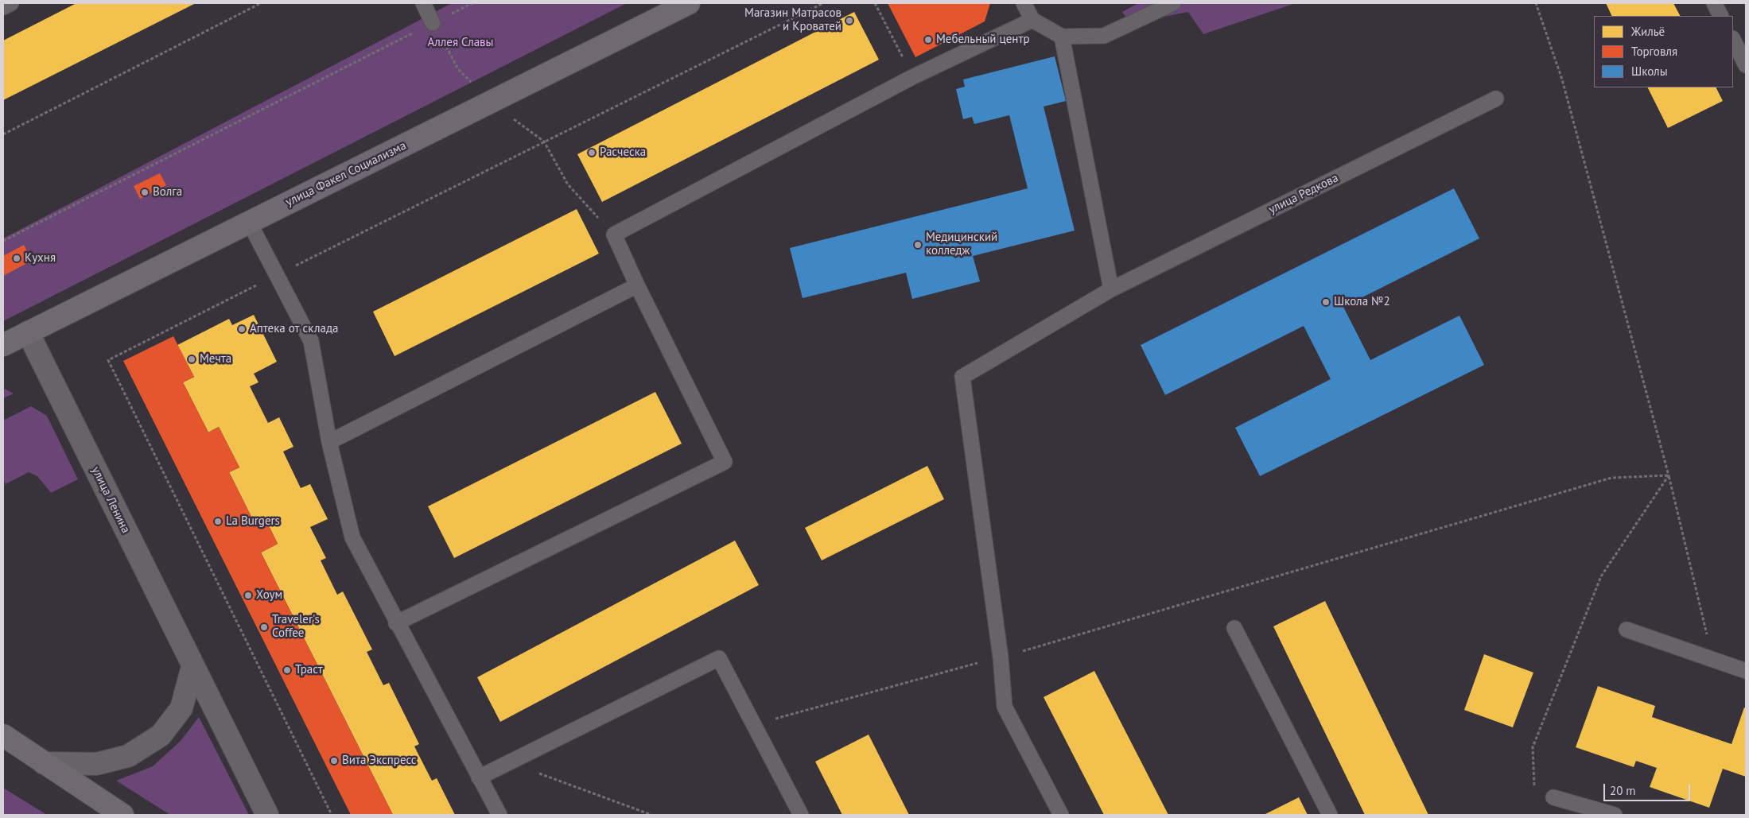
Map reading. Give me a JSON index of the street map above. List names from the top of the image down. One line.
{"streets":{"main road":["улица Факел Социализма"],"street":["улица Ленина"],"lane":["улица Редкова"]},"crossings":[["улица Факел Социализма","улица Ленина"]],"parks":["Аллея Славы"],"places":["Магазин Матрасов и Кроватей","Мебельный центр","Расческа","Волга","Медицинский колледж","Кухня","Школа №2","Аптека от склада","Мечта","La Burgers","Хоум","Traveler's Coffee","Траст","Вита Экспресс"],"legend":["Жильё","Торговля","Школы"],"scale_bar":"20 m"}
